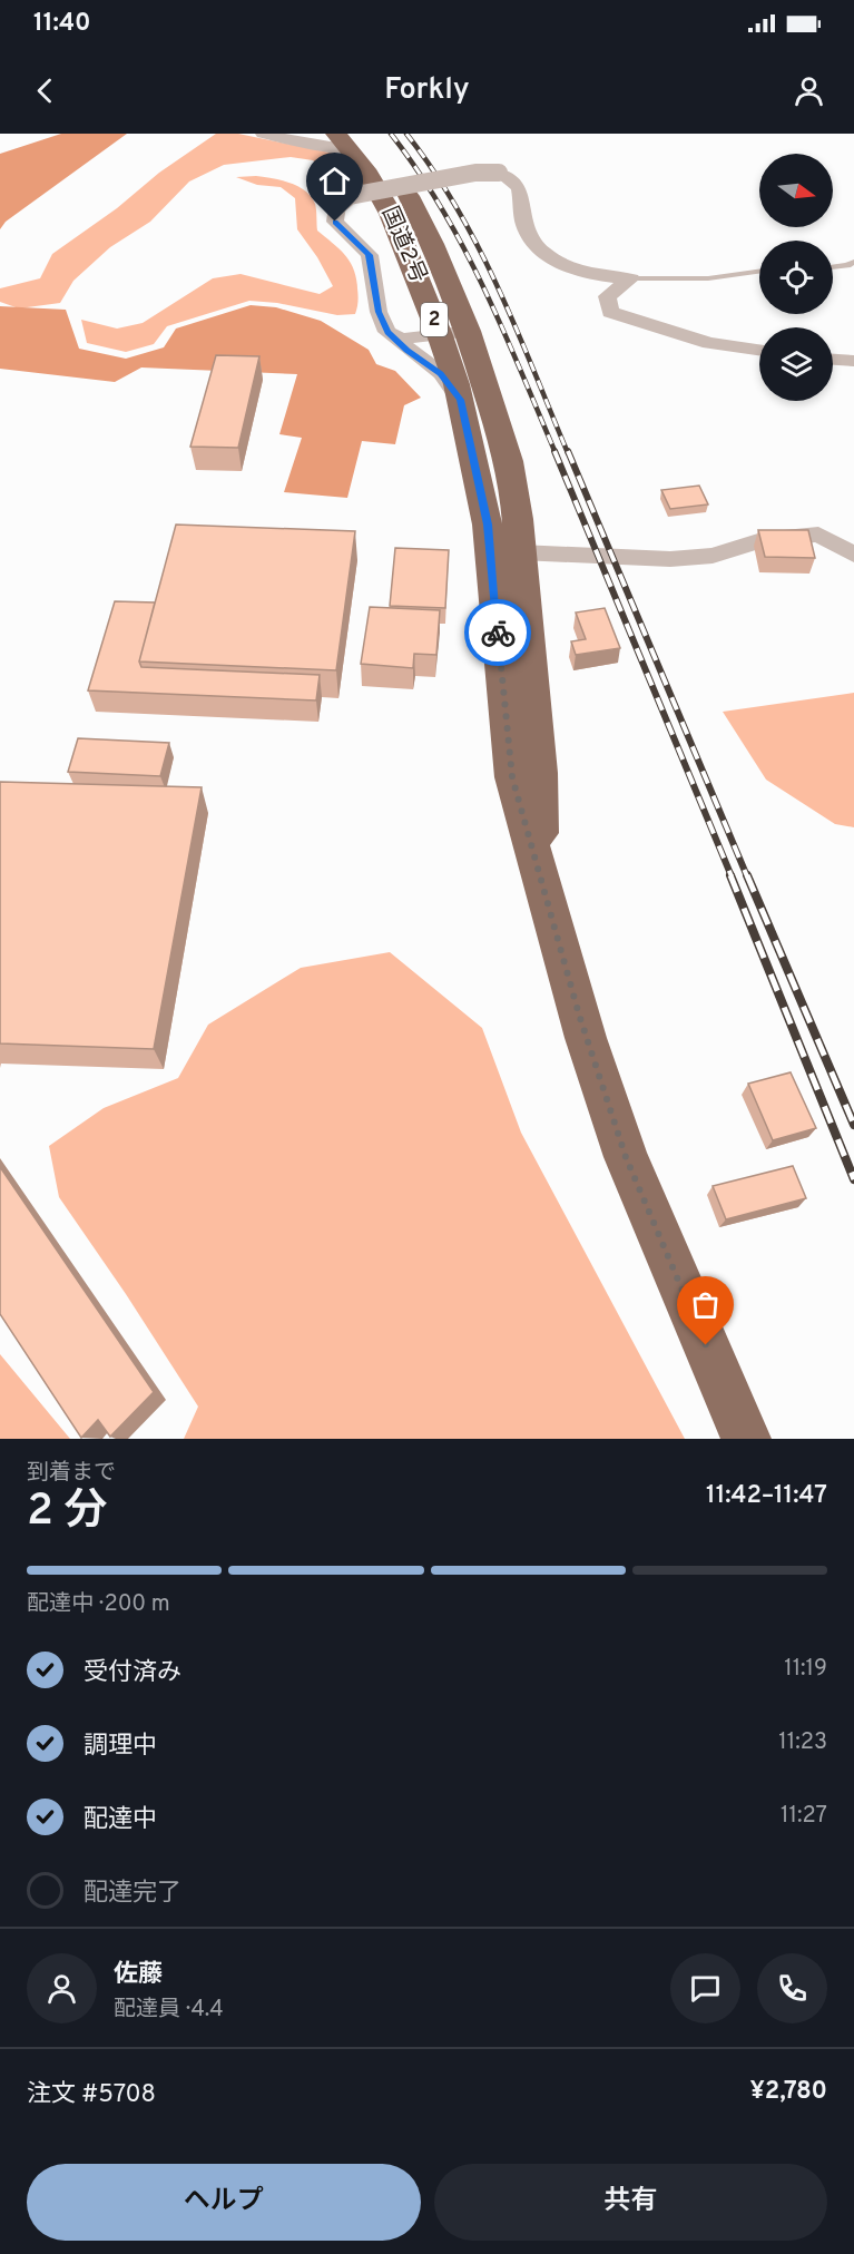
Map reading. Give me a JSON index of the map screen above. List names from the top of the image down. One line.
{"streets":{"highway":["国道2号","2"]},"north":"right","page":{"status":"11:40","header":"Forkly","heading":["2 分","到着まで","11:42–11:47"],"panel":["佐藤","配達員 · 4.4","注文 #5708","¥2,780"],"bar":"配達中 · 200 m","list":[["受付済み","11:19"],["調理中","11:23"],["配達中","11:27"],"配達完了"],"buttons":["ヘルプ","共有"]}}
